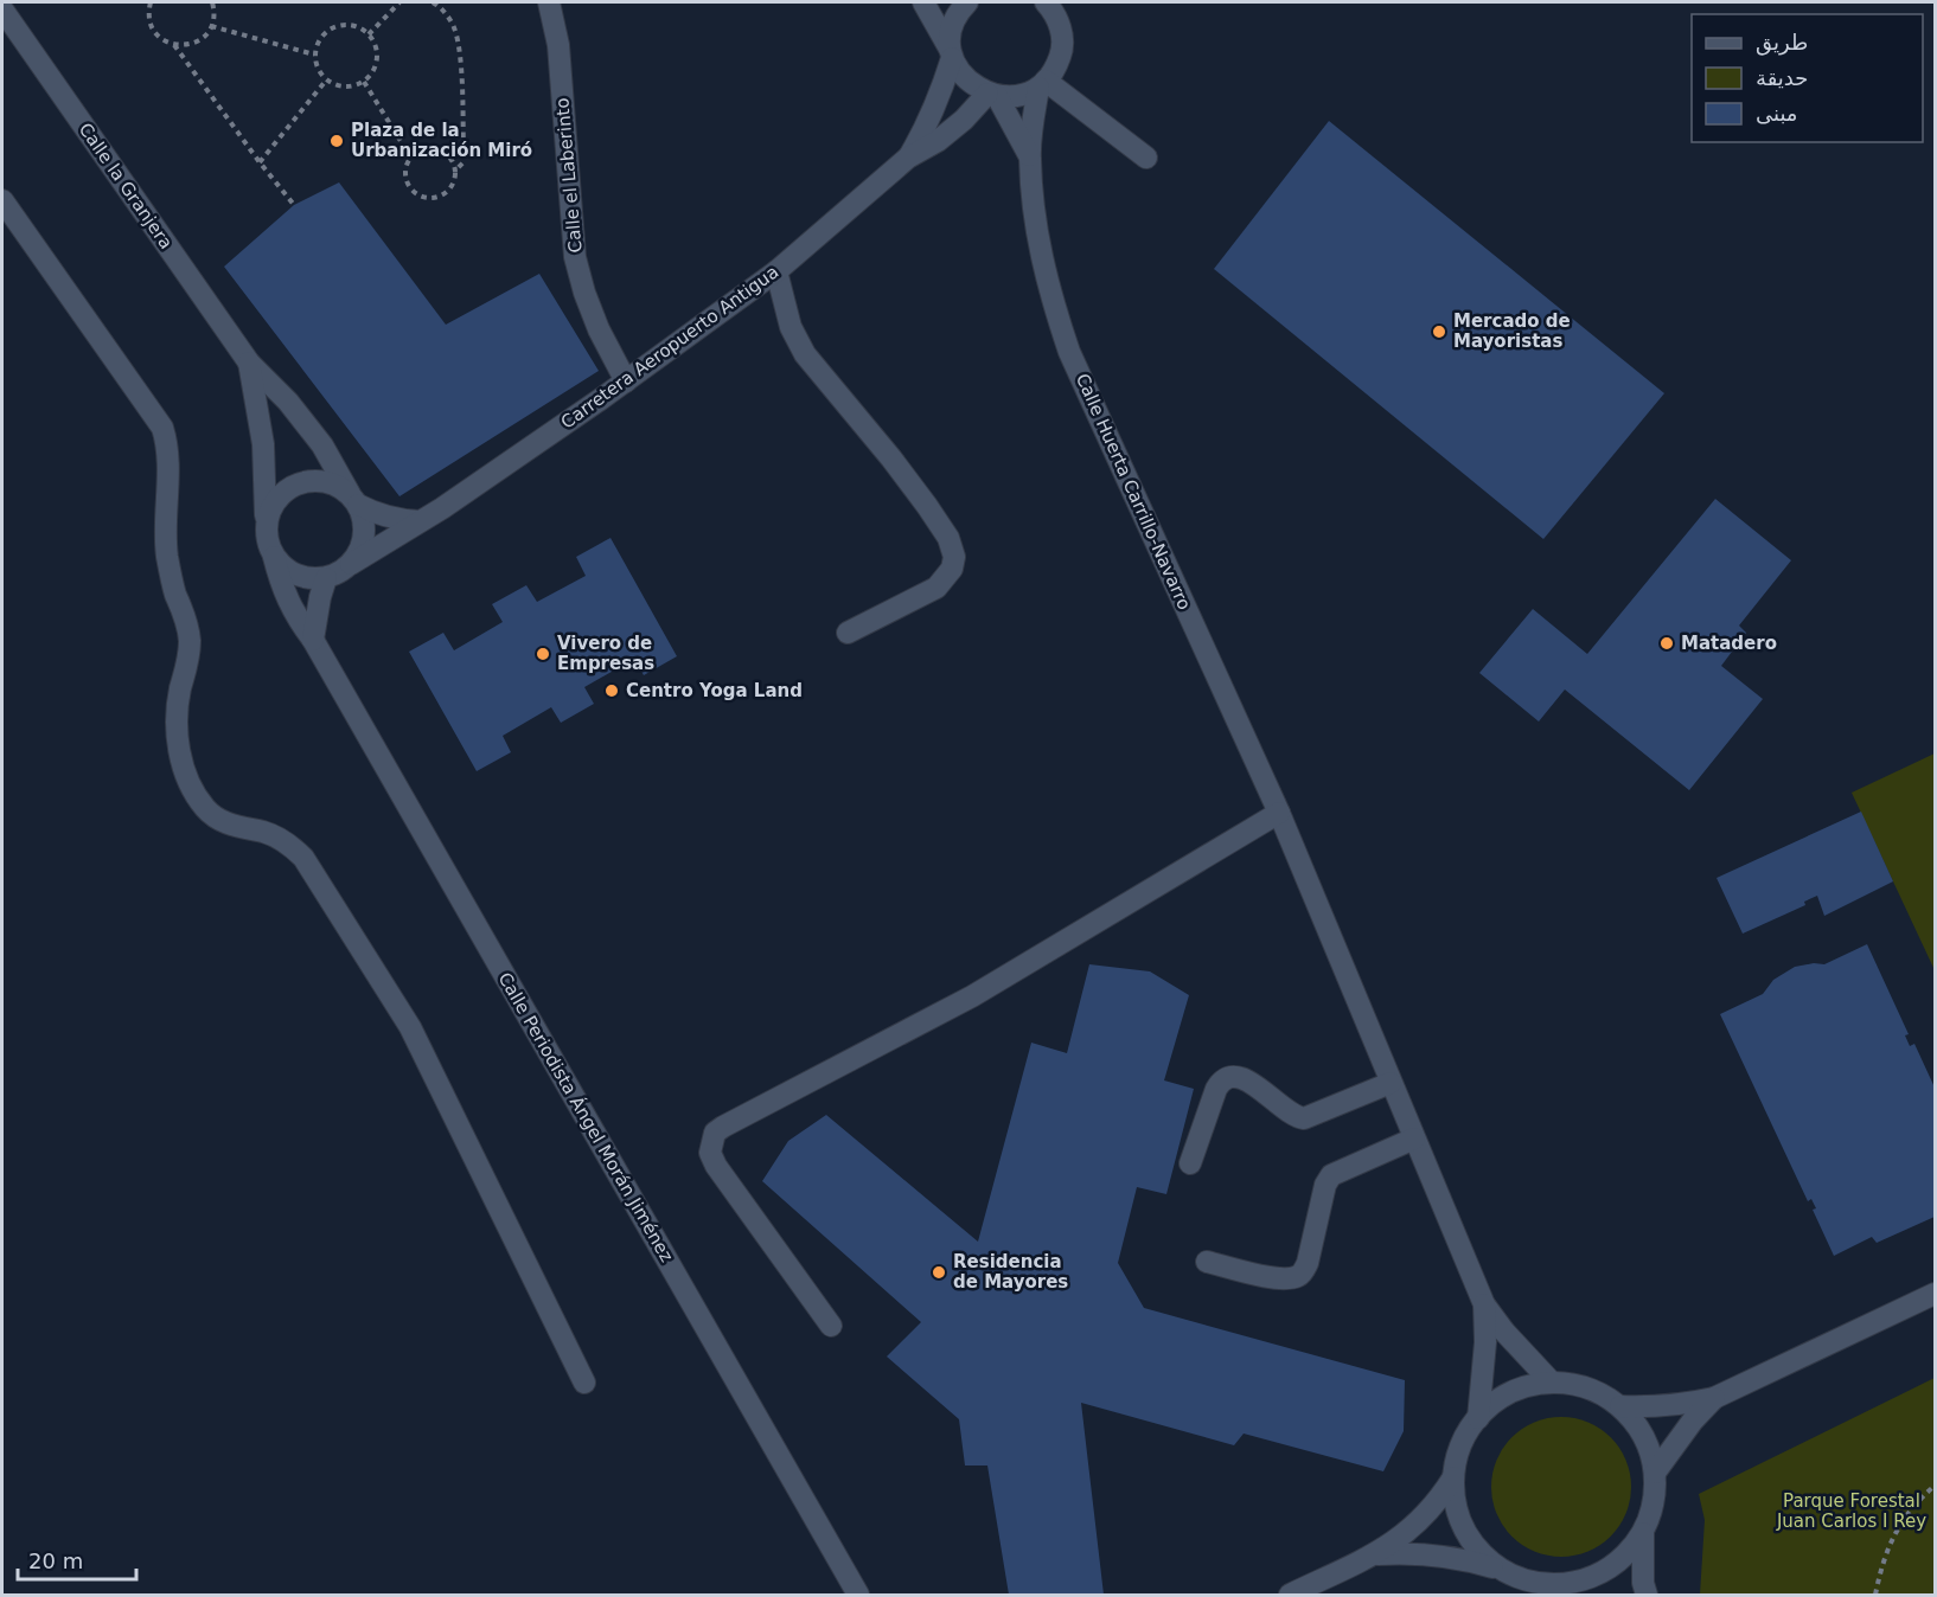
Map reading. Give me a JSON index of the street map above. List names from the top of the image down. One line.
{"streets":{"street":["Calle el Laberinto","Calle la Granjera","Carretera Aeropuerto Antigua","Calle Huerta Carrillo-Navarro","Calle Periodista Ángel Morán Jiménez"]},"crossings":[["Calle el Laberinto","Carretera Aeropuerto Antigua"],["Calle la Granjera","Carretera Aeropuerto Antigua"],["Calle la Granjera","Calle Periodista Ángel Morán Jiménez"],["Carretera Aeropuerto Antigua","Calle Huerta Carrillo-Navarro"],["Carretera Aeropuerto Antigua","Calle Periodista Ángel Morán Jiménez"]],"parks":["Parque Forestal Juan Carlos I Rey"],"places":["Plaza de la Urbanización Miró","Mercado de Mayoristas","Matadero","Vivero de Empresas","Centro Yoga Land","Residencia de Mayores"],"legend":["طريق","حديقة","مبنى"],"scale_bar":"20 m"}
